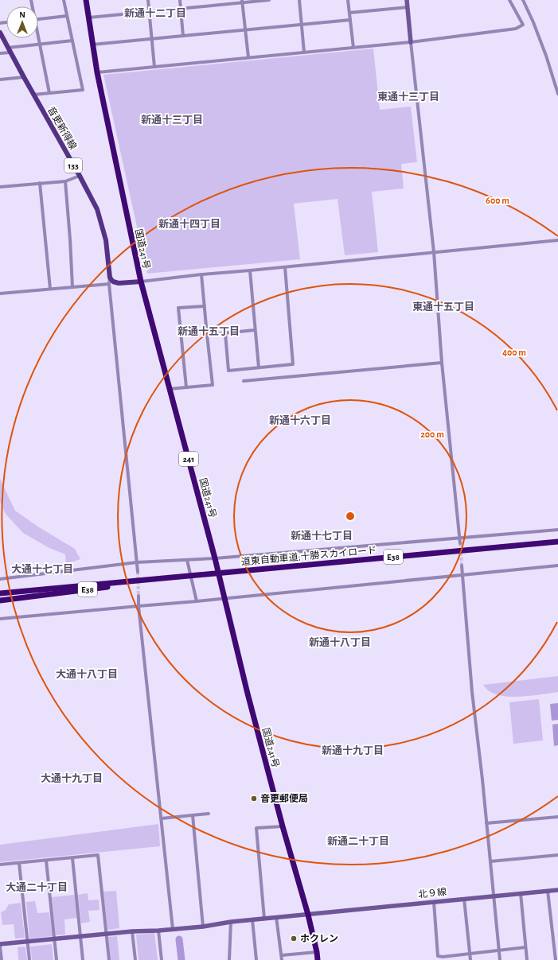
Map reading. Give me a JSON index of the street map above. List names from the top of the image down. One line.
{"streets":{"highway":["国道241号","241","道東自動車道;十勝スカイロード","E38"],"main road":["音更新得線","133"],"street":["北９線"]},"crossings":[["国道241号","北９線"]],"districts":["新通十二丁目","東通十三丁目","新通十三丁目","新通十四丁目","東通十五丁目","新通十五丁目","新通十六丁目","新通十七丁目","大通十七丁目","新通十八丁目","大通十八丁目","新通十九丁目","大通十九丁目","新通二十丁目","大通二十丁目"],"places":["音更郵便局","ホクレン"],"north":"top","rings":["600 m","400 m","200 m"]}
